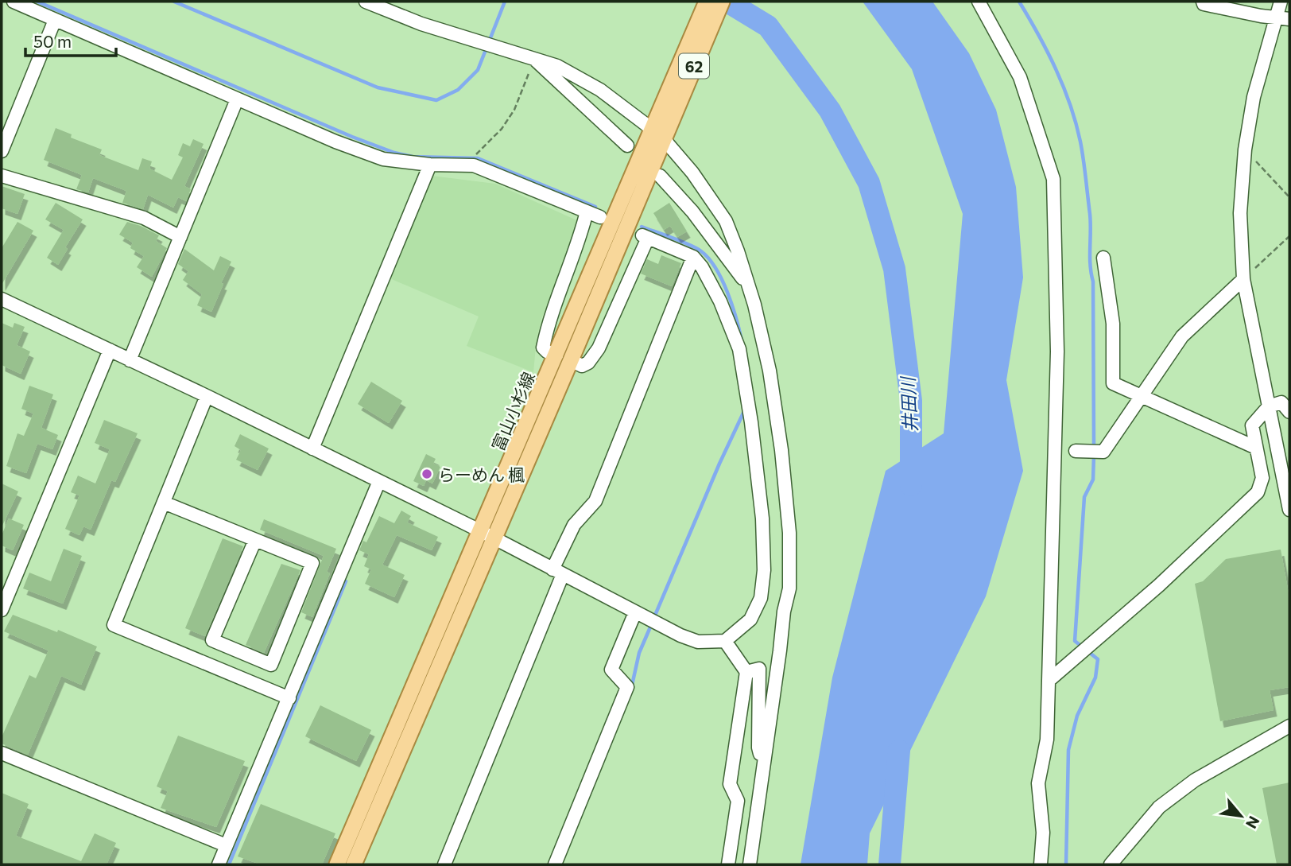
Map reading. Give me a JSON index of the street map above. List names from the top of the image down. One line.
{"streets":{"main road":["62","富山小杉線"]},"water":["井田川"],"places":["らーめん 楓"],"scale_bar":"50 m","north":"bottom right"}
